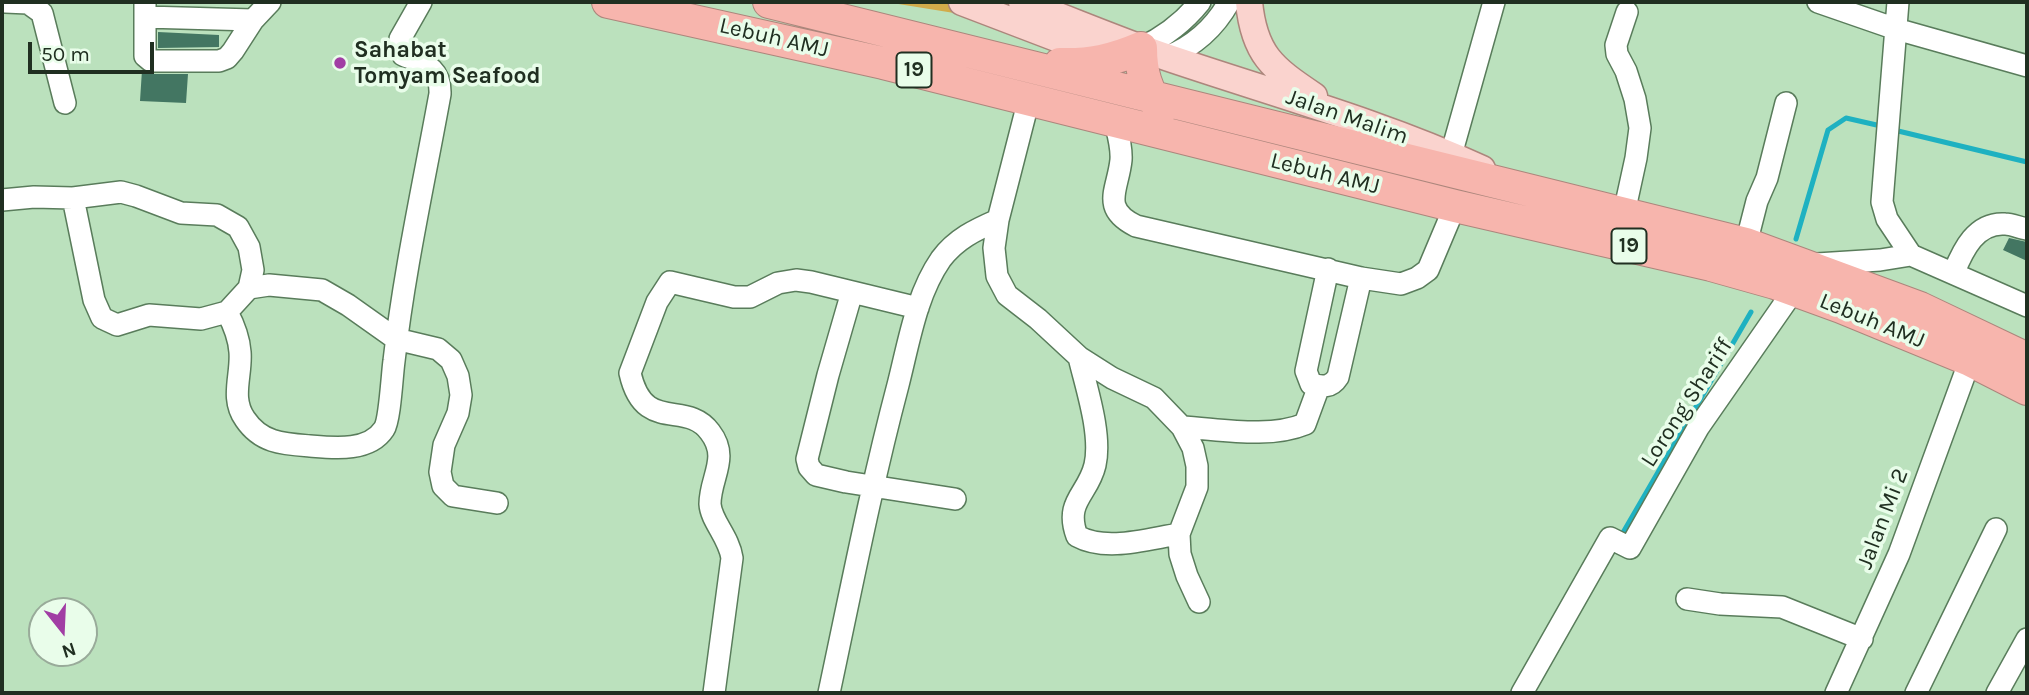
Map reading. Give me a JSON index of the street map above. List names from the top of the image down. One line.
{"streets":{"highway":["Lebuh AMJ","19"],"main road":["Jalan Malim"],"street":["Lorong Shariff","Jalan Mi 2"]},"crossings":[["Lebuh AMJ","Jalan Malim"],["Lebuh AMJ","Lorong Shariff"],["Lebuh AMJ","Jalan Mi 2"]],"places":["Sahabat Tomyam Seafood"],"scale_bar":"50 m","north":"bottom"}
